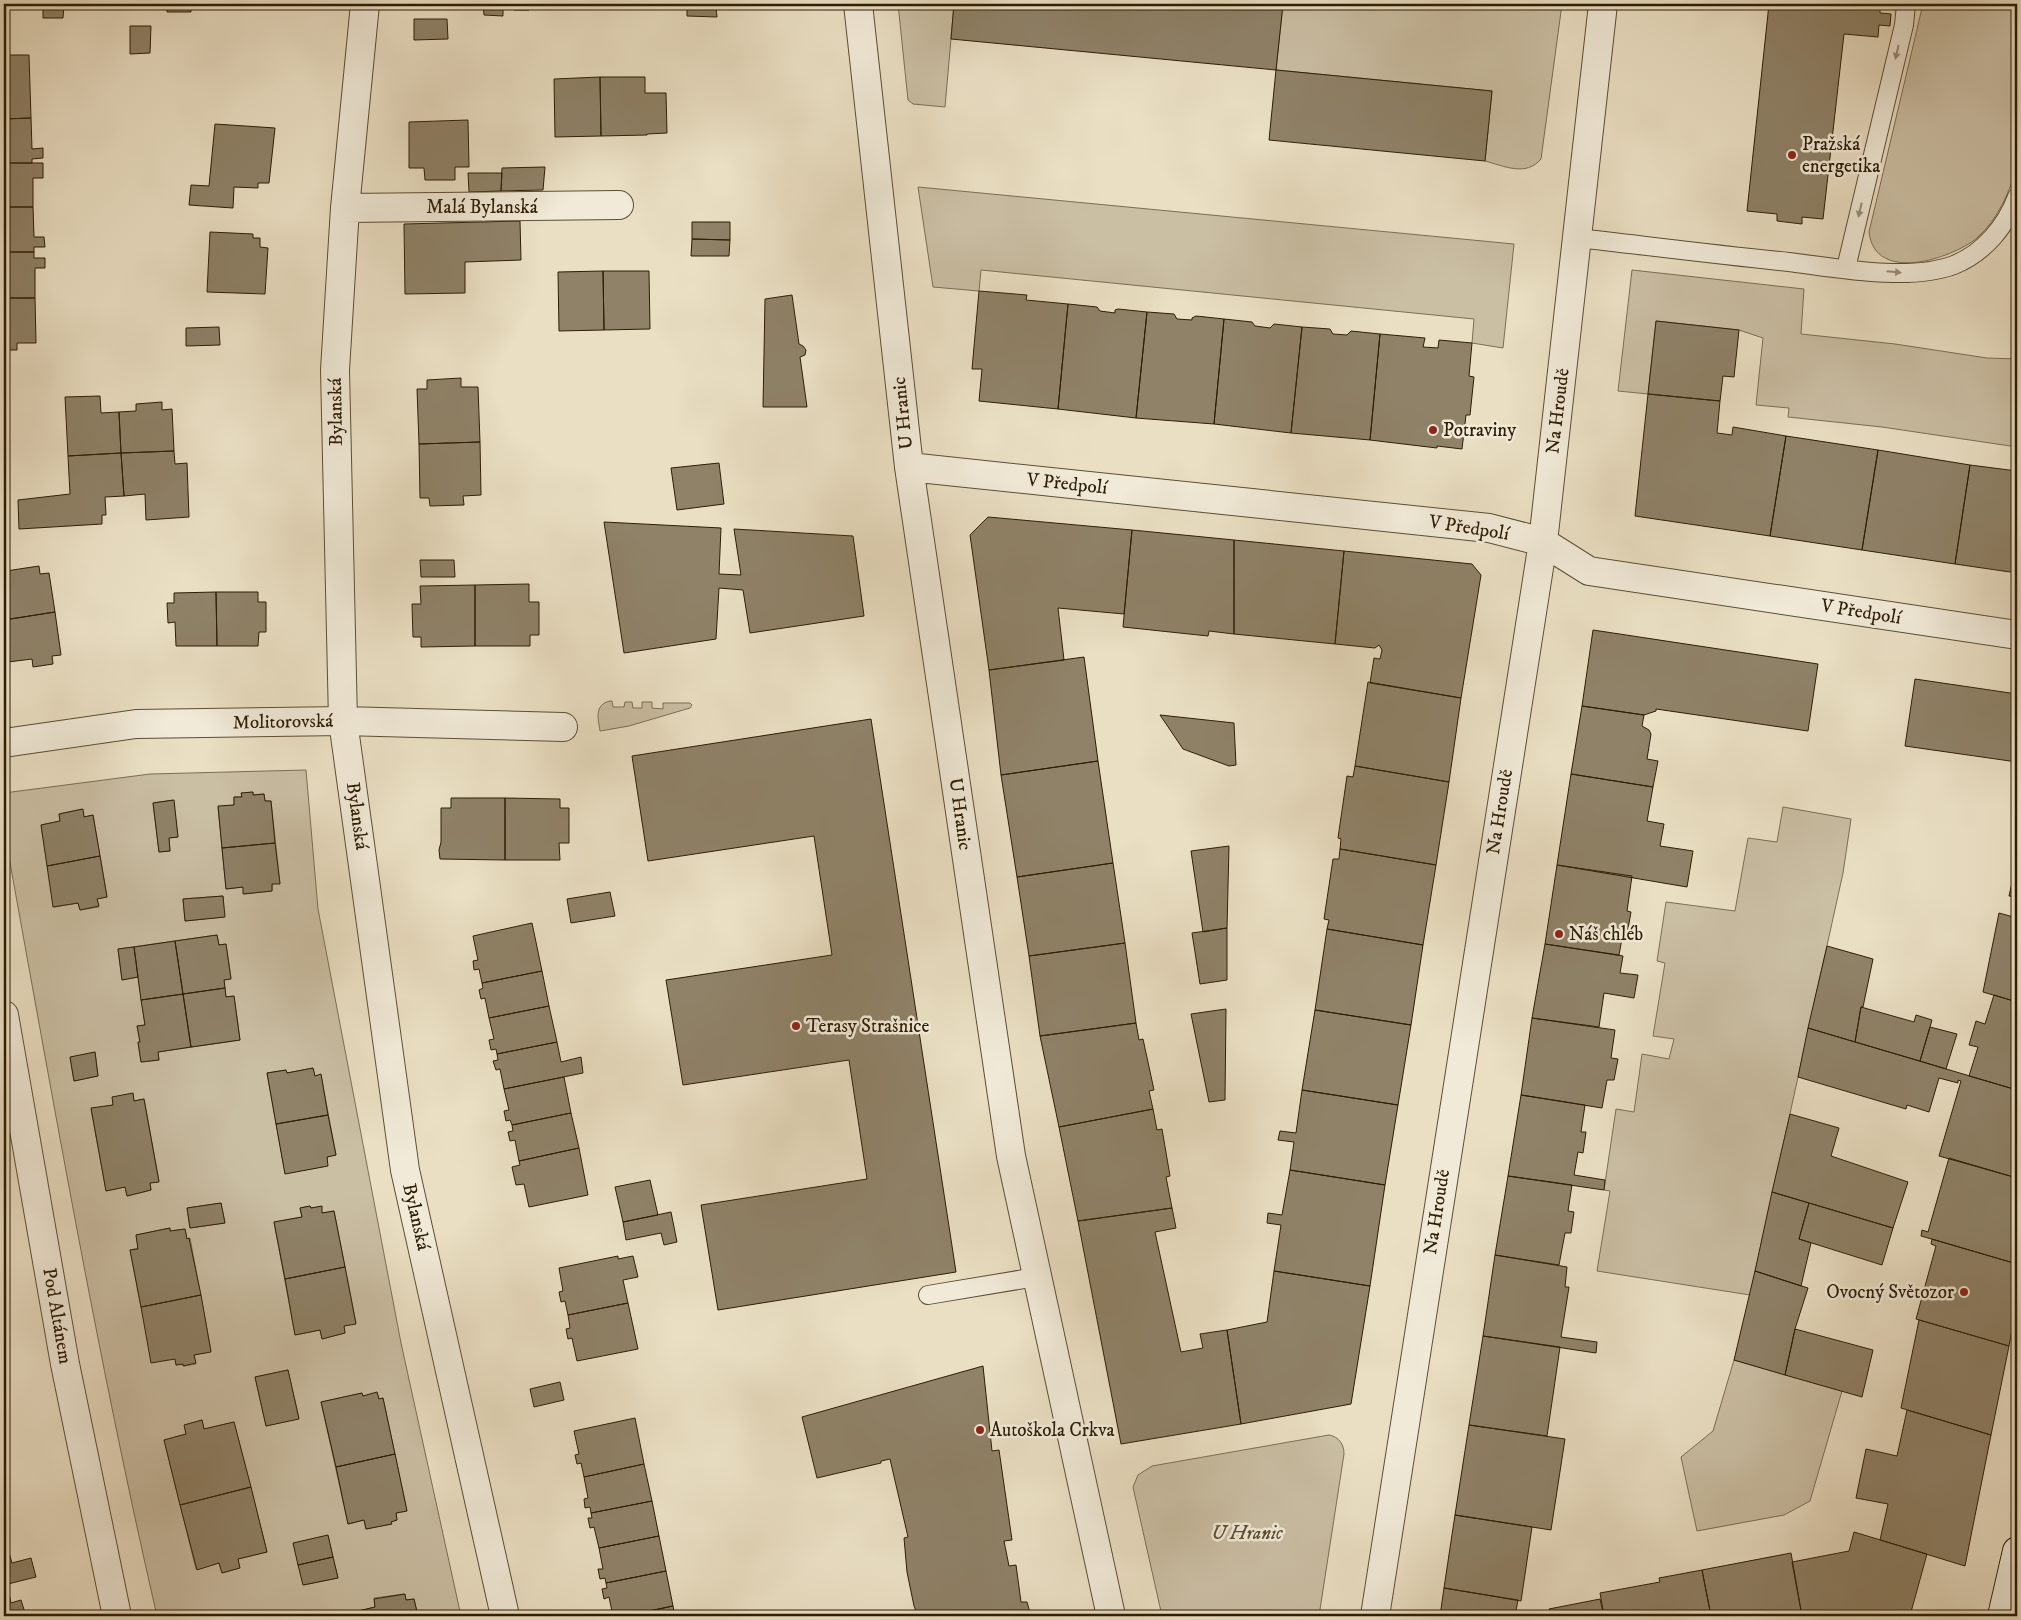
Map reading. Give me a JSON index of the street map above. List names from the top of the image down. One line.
{"streets":{"street":["Malá Bylanská","Na Hroudě","Bylanská","U Hranic","V Předpolí","Molitorovská","Pod Altánem"]},"crossings":[["Malá Bylanská","Bylanská"],["Na Hroudě","V Předpolí"],["Bylanská","Molitorovská"],["U Hranic","V Předpolí"]],"parks":["U Hranic"],"places":["Pražská energetika","Potraviny","Náš chléb","Terasy Strašnice","Ovocný Světozor","Autoškola Crkva"]}
